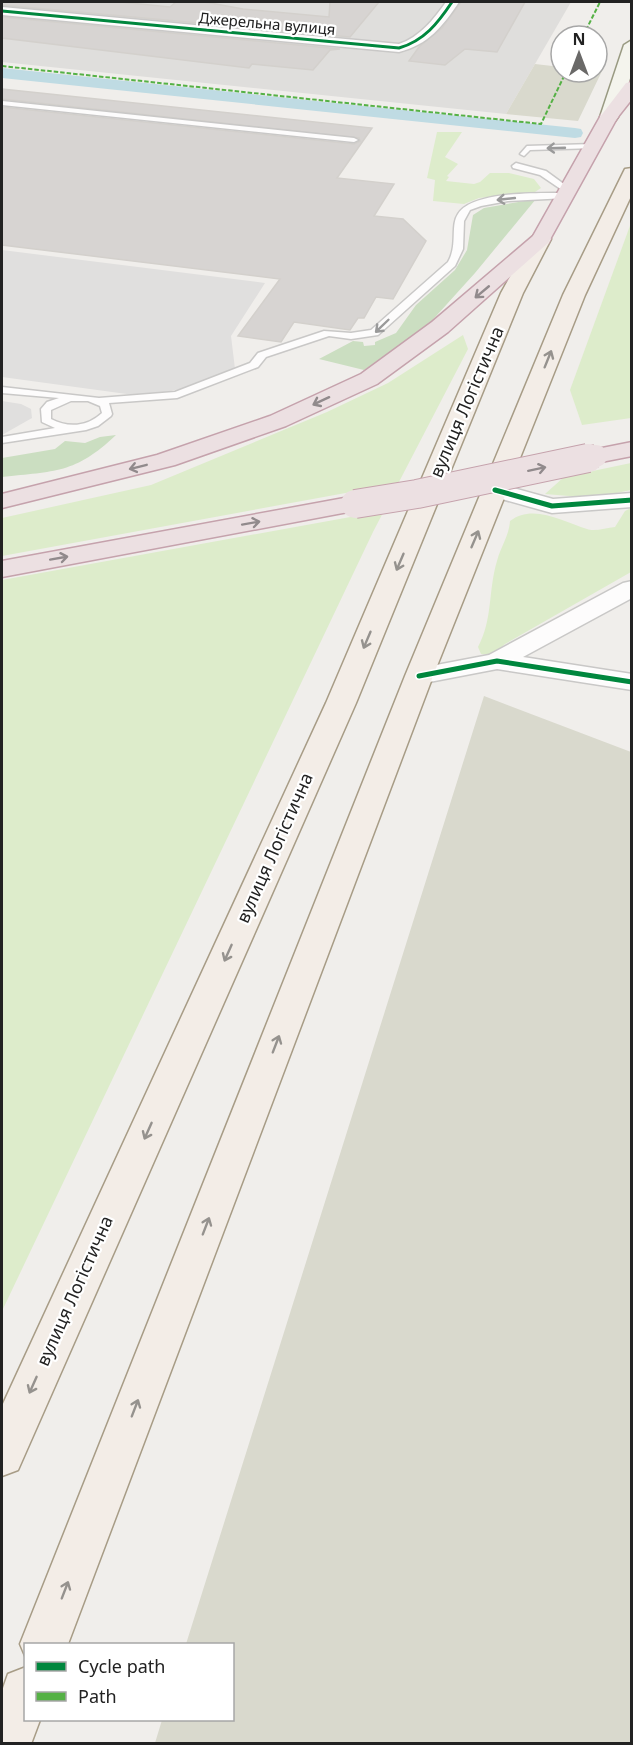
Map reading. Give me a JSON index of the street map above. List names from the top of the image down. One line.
{"streets":{"main road":["вулиця Логістична"],"street":["Джерельна вулиця"]},"legend":["Cycle path","Path"],"north":"top"}
